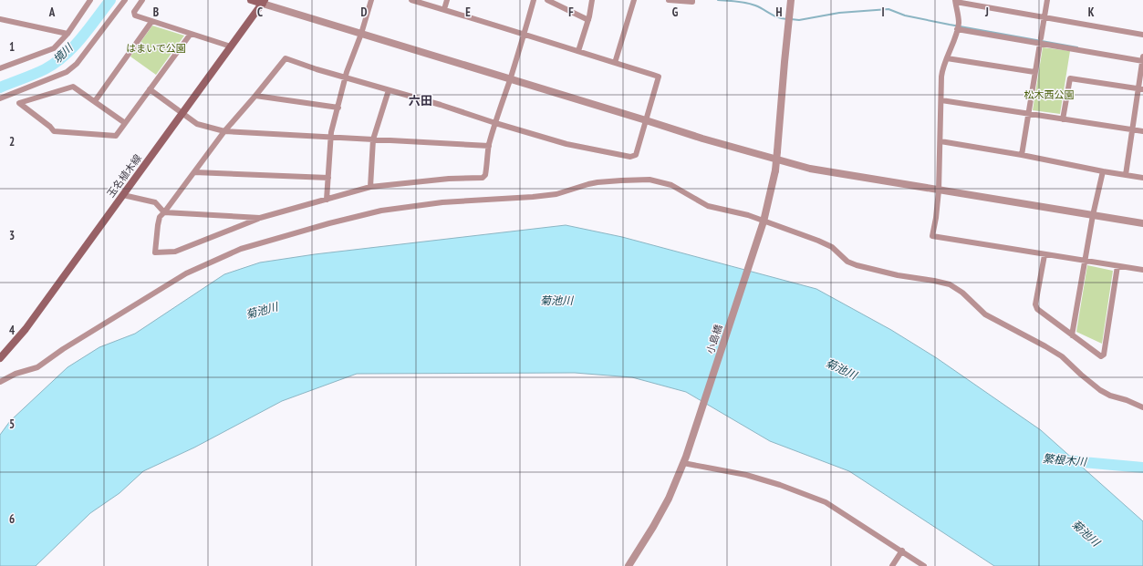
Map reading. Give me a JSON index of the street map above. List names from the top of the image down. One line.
{"streets":{"main road":["玉名植木線"],"street":["小島橋"]},"districts":["六田"],"water":["境川","菊池川","繁根木川"],"parks":["はまいで公園","松木西公園"],"grid":{"columns":["A","B","C","D","E","F","G","H","I","J","K"],"rows":["1","2","3","4","5","6"]}}
